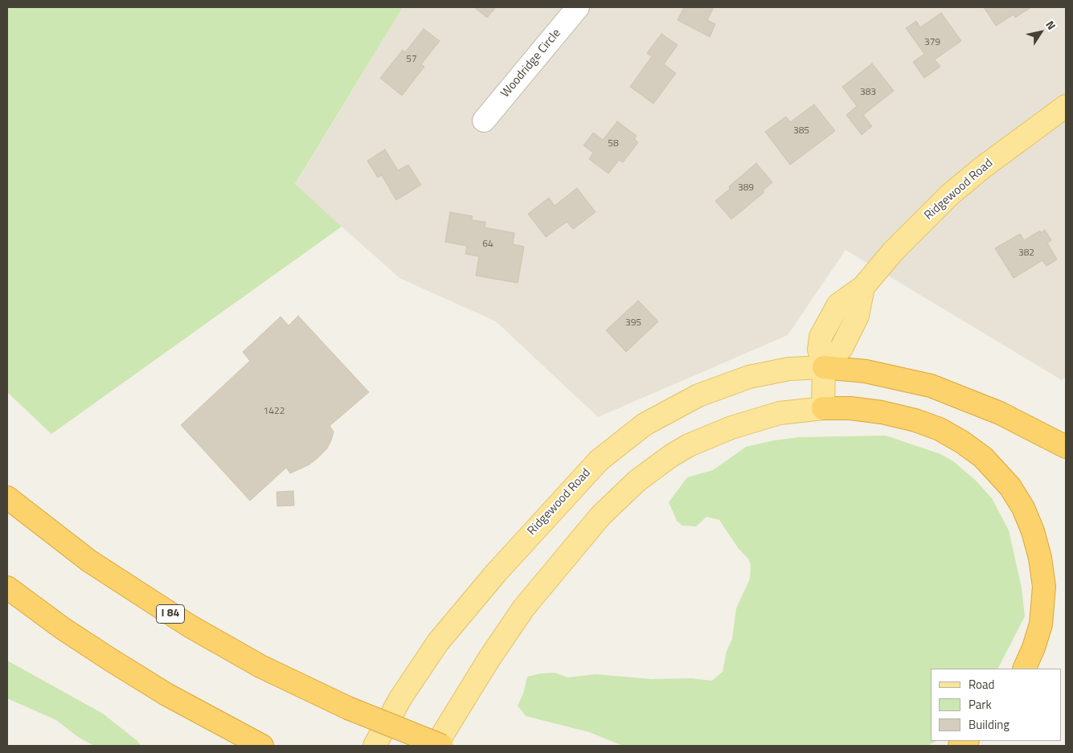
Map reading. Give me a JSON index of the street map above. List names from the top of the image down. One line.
{"streets":{"highway":["I 84"],"main road":["Ridgewood Road"],"street":["Woodridge Circle"]},"house_numbers":["379","57","383","385","58","389","64","382","395","1422"],"legend":["Road","Park","Building"],"north":"top right"}
